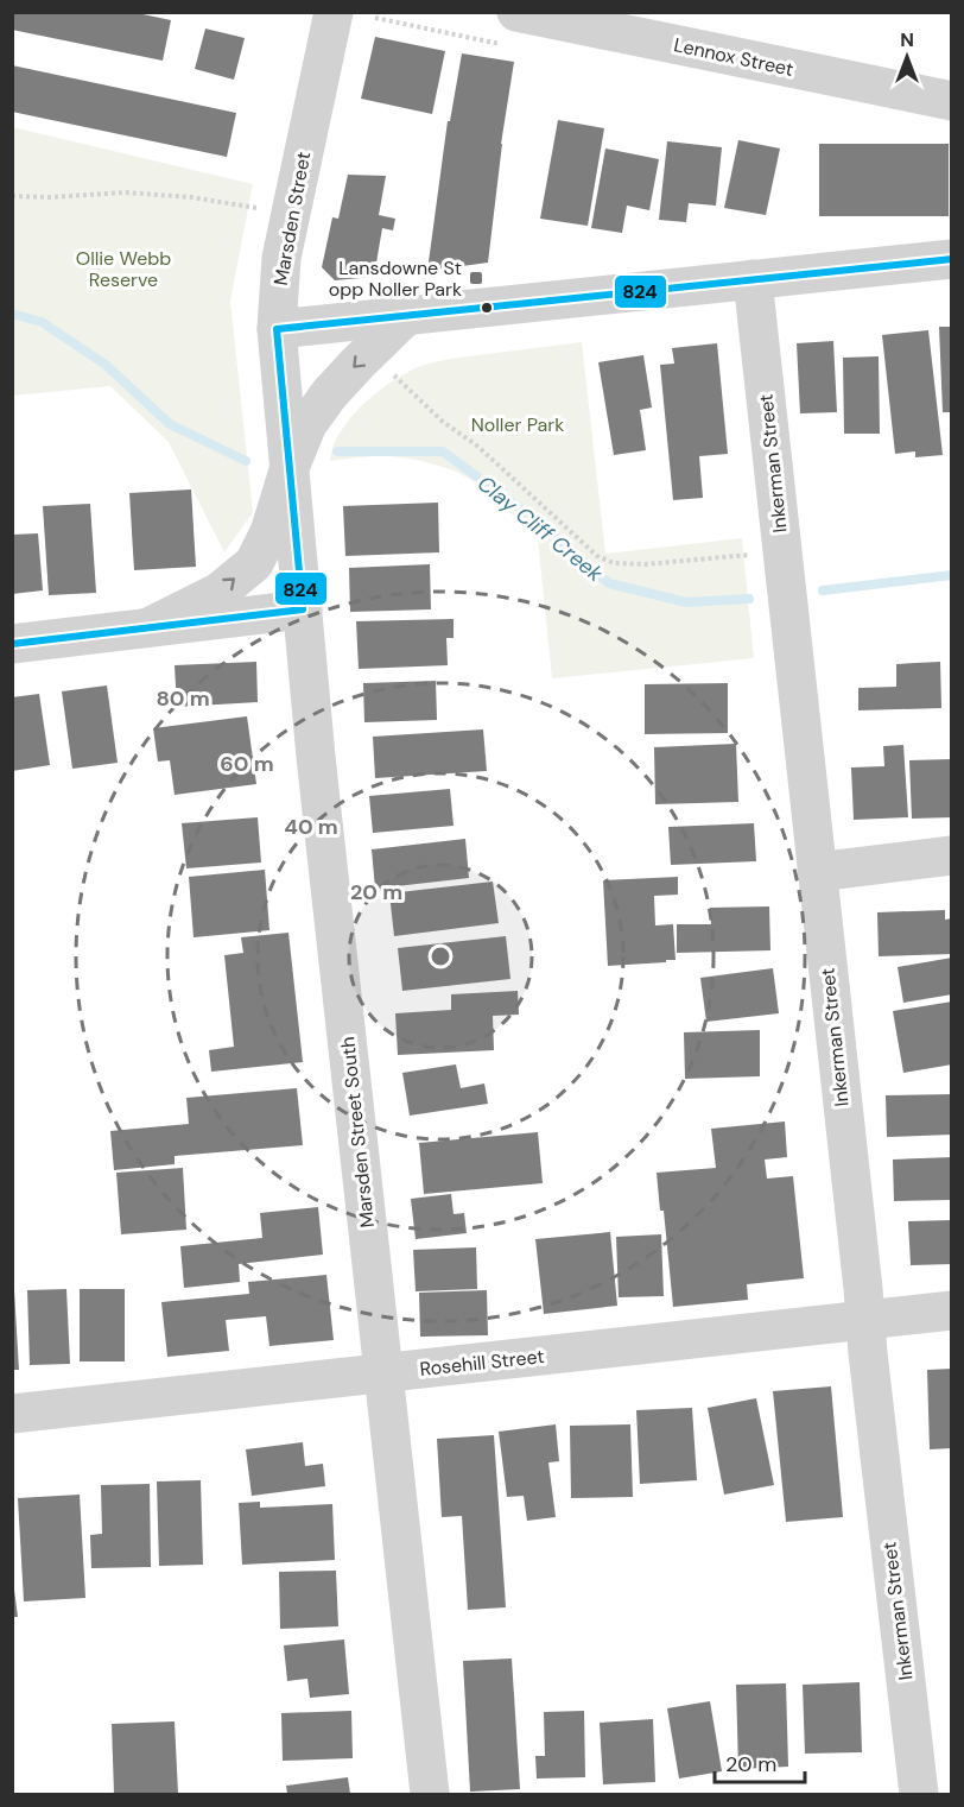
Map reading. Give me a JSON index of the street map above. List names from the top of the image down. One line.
{"streets":{"street":["Lennox Street","Marsden Street","Inkerman Street","Marsden Street South","Rosehill Street"]},"crossings":[["Marsden Street","Marsden Street South"],["Inkerman Street","Rosehill Street"],["Marsden Street South","Rosehill Street"]],"water":["Clay Cliff Creek"],"parks":["Ollie Webb Reserve","Noller Park"],"places":{"transit":["Lansdowne St opp Noller Park"]},"lines":["transit line 824"],"scale_bar":"20 m","north":"top","rings":["80 m","60 m","40 m","20 m"]}
